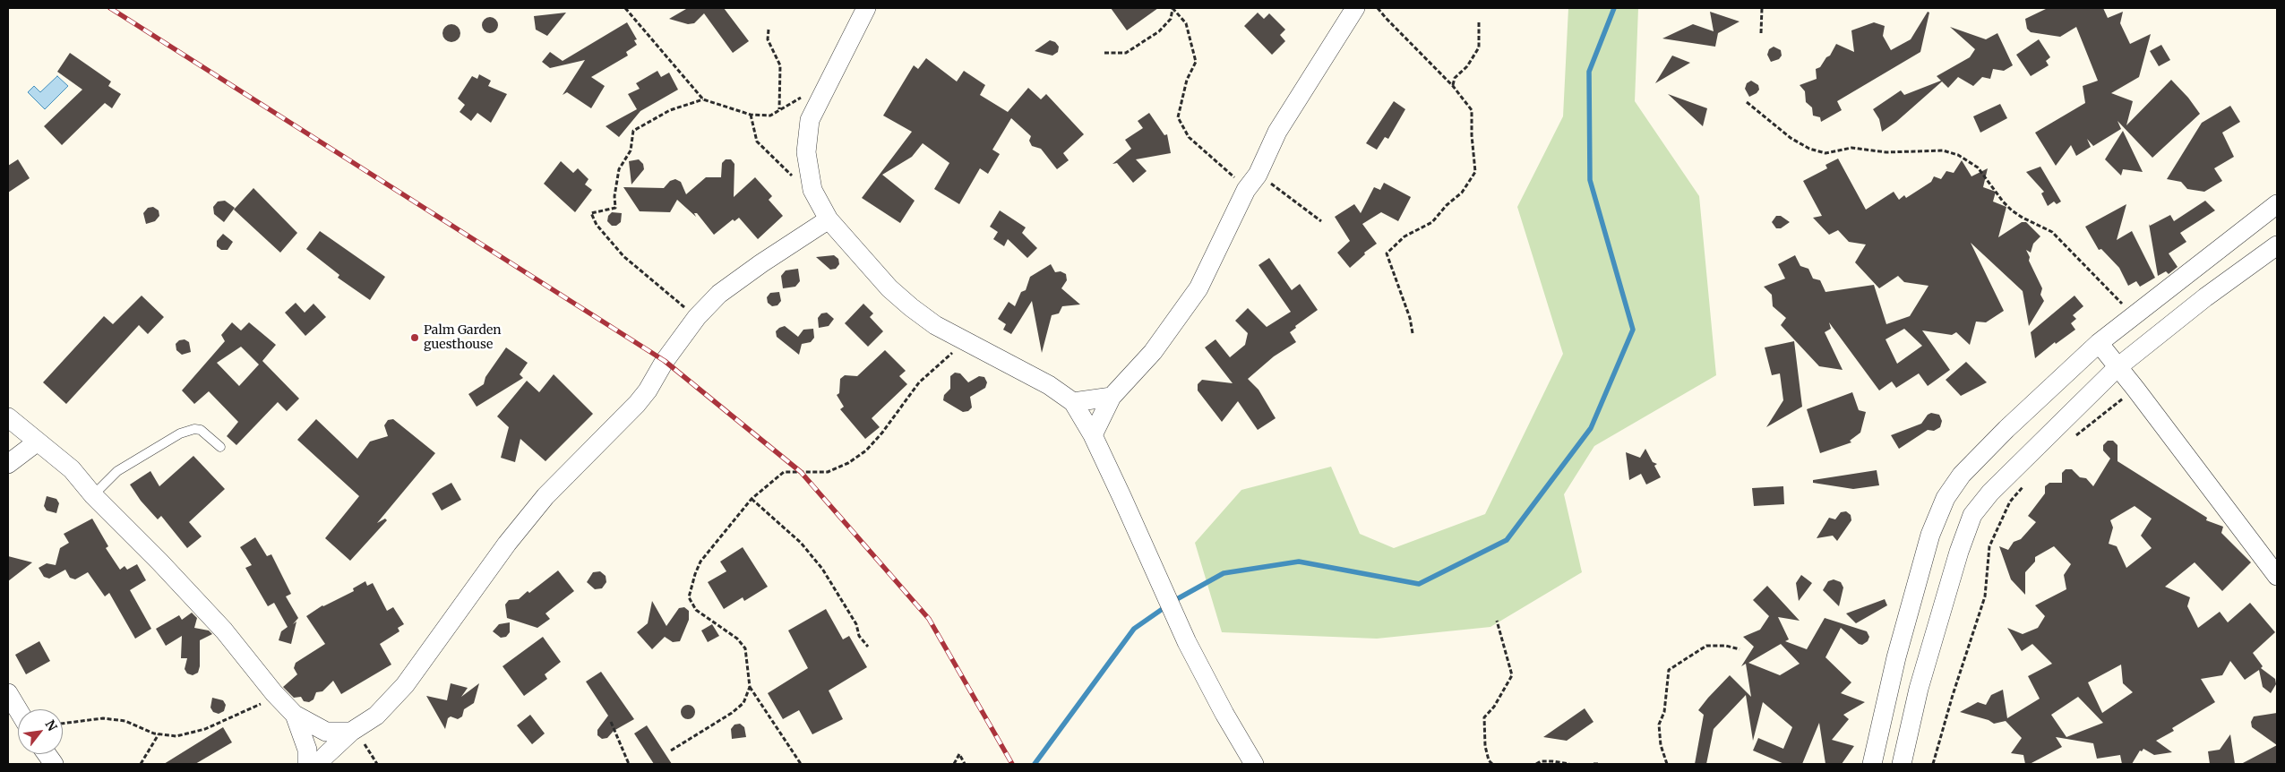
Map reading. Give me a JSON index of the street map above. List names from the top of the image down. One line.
{"places":["Palm Garden guesthouse"],"north":"top right"}
